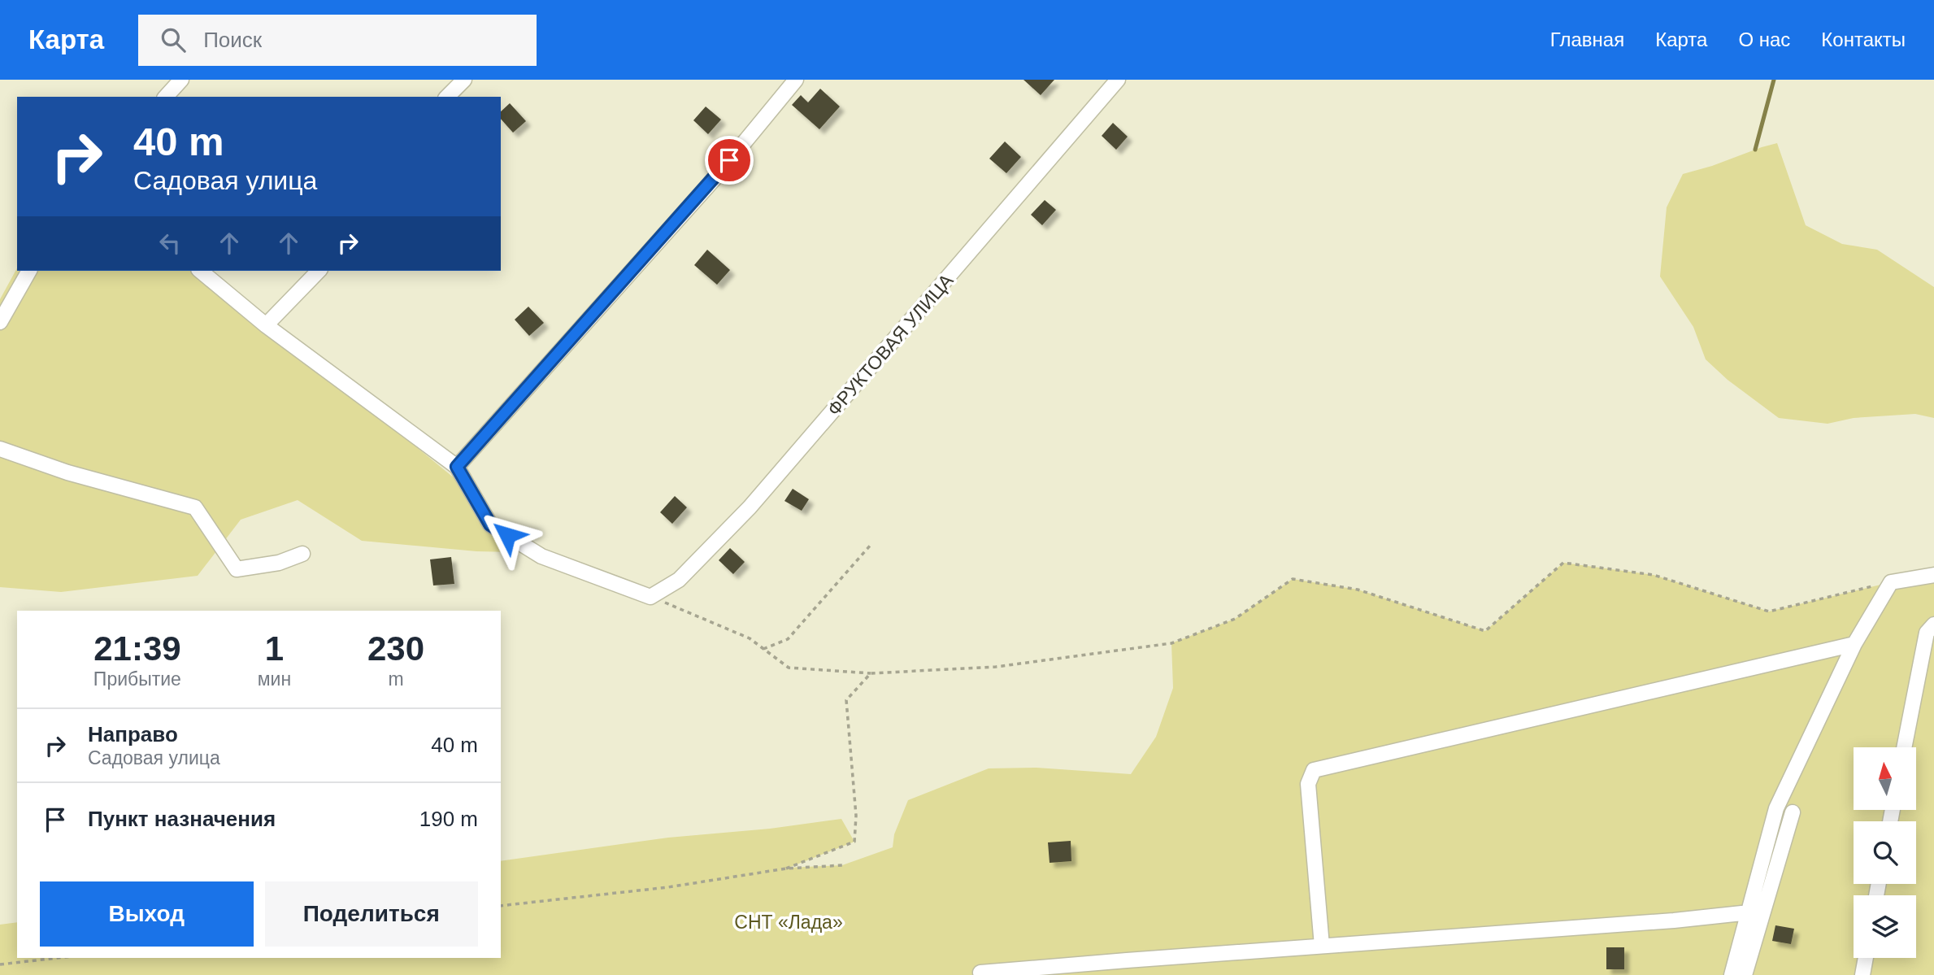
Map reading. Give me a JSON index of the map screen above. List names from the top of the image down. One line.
{"streets":{"street":["ФРУКТОВАЯ УЛИЦА"]},"parks":["СНТ «Лада»"],"north":"top","page":{"header":"Карта","search":"Поиск","nav":["Главная","Карта","О нас","Контакты"],"turn":["40 m","Садовая улица"],"eta":["21:39","Прибытие","1","мин","230","m"],"list":[{"name":"Направо","note":"Садовая улица","value":"40 m"},{"name":"Пункт назначения","value":"190 m"}],"buttons":["Выход","Поделиться"]}}
